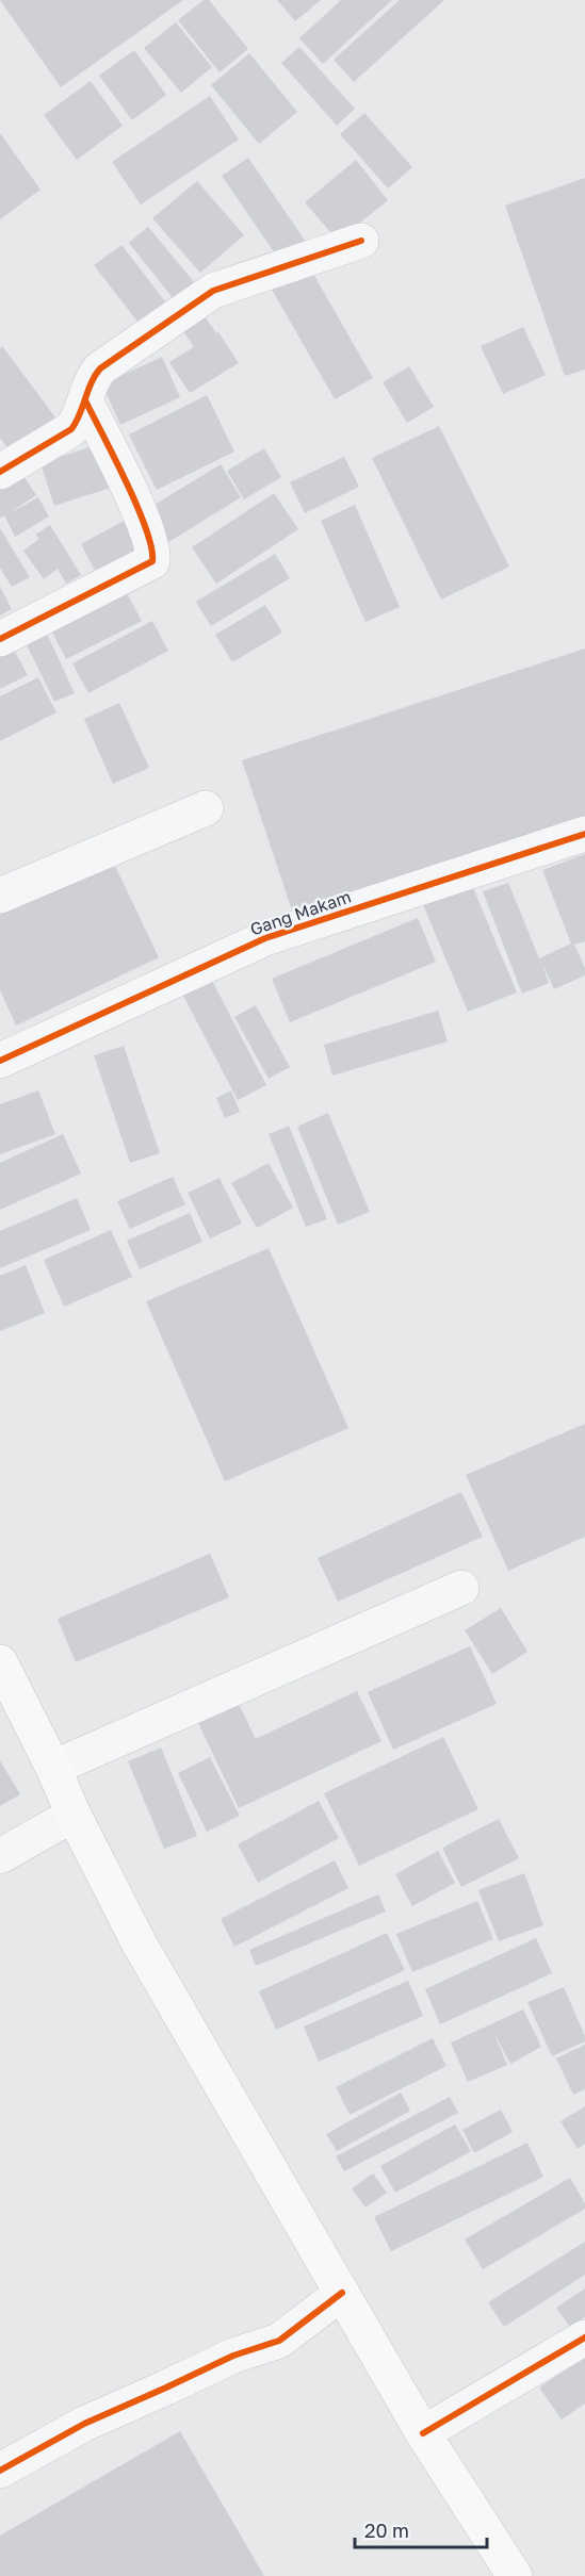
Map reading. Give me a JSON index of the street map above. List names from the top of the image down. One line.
{"streets":{"street":["Gang Makam"]},"scale_bar":"20 m"}
